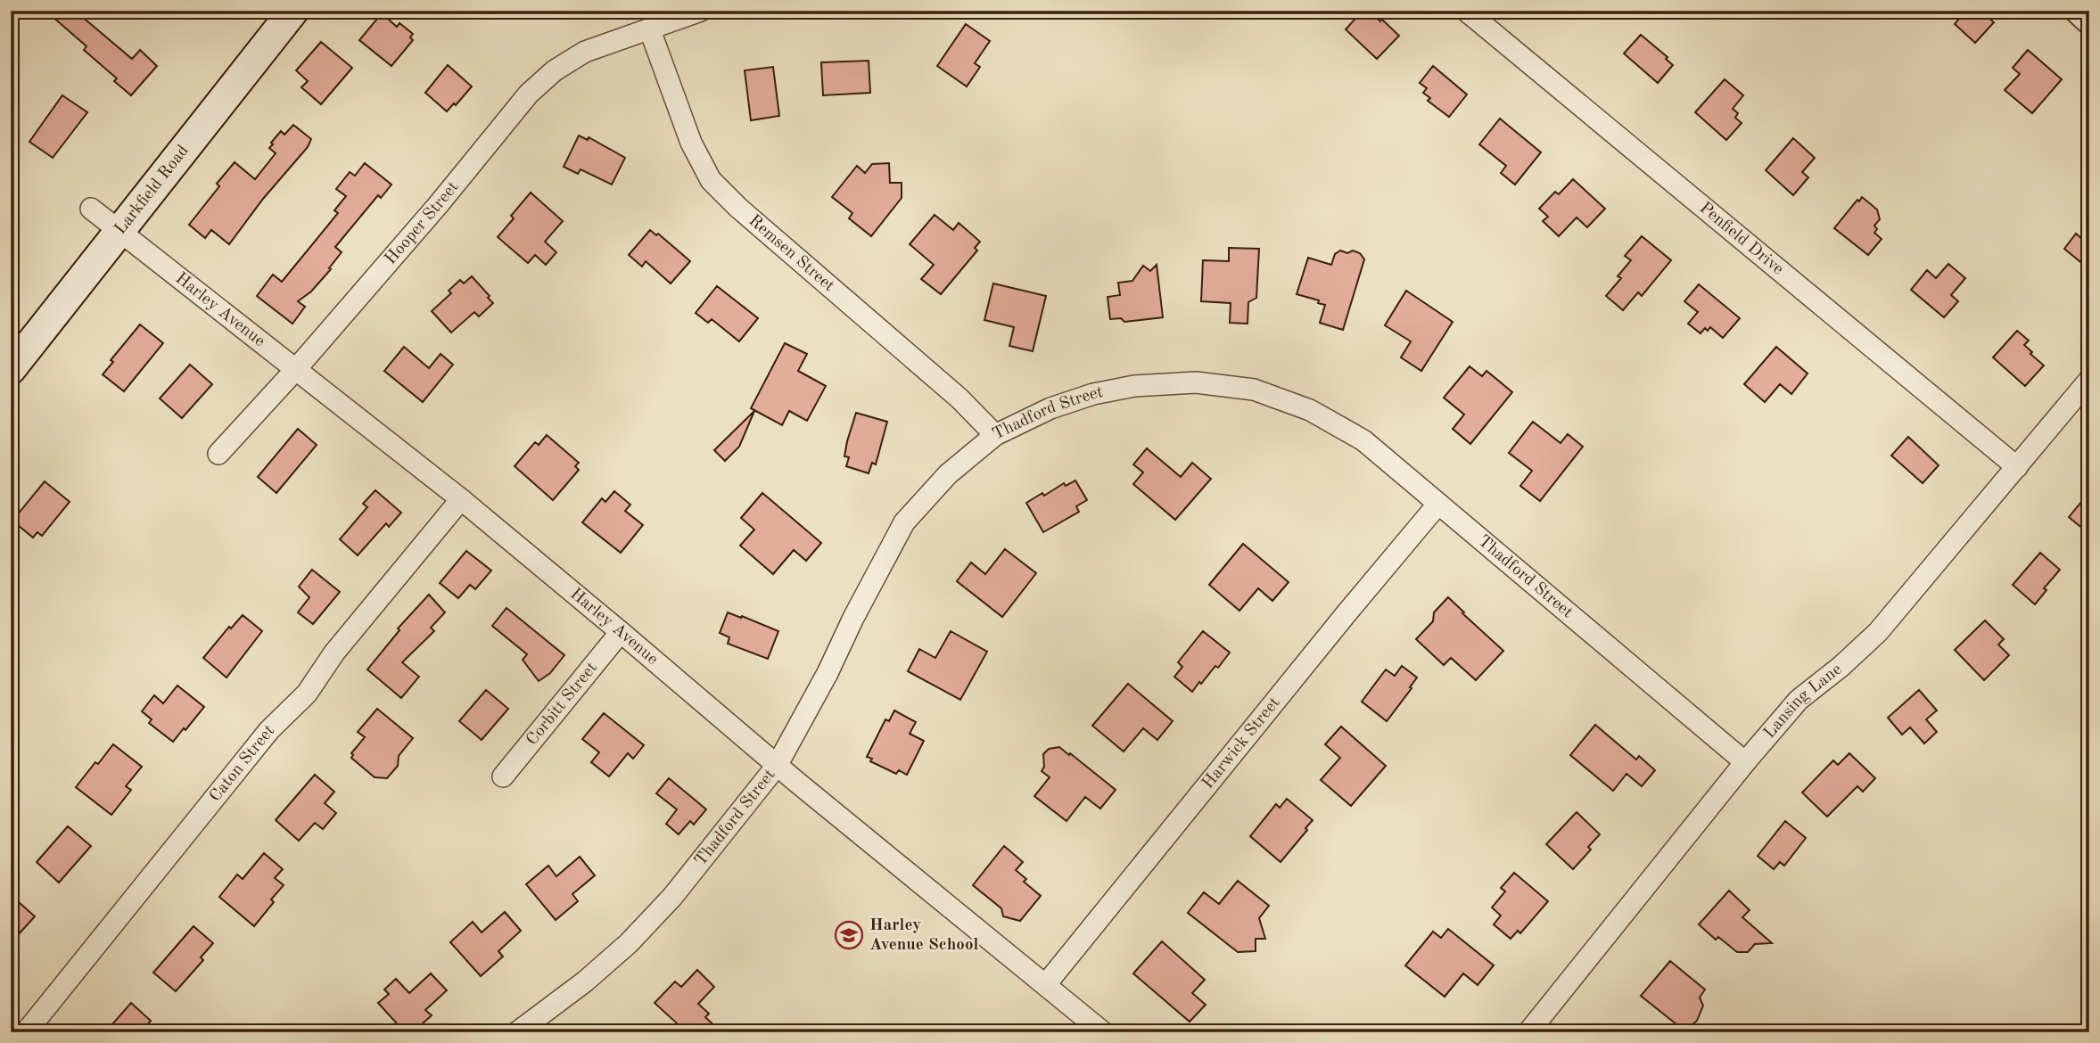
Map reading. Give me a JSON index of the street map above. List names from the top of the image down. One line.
{"streets":{"main road":["Larkfield Road"],"street":["Hooper Street","Penfield Drive","Remsen Street","Harley Avenue","Thadford Street","Lansing Lane","Corbitt Street","Harwick Street","Caton Street"]},"crossings":[["Larkfield Road","Harley Avenue"],["Hooper Street","Remsen Street"],["Hooper Street","Harley Avenue"],["Penfield Drive","Lansing Lane"],["Remsen Street","Thadford Street"],["Harley Avenue","Thadford Street"],["Harley Avenue","Corbitt Street"],["Harley Avenue","Harwick Street"],["Harley Avenue","Caton Street"],["Thadford Street","Lansing Lane"],["Thadford Street","Harwick Street"]],"places":{"school or university":["Harley Avenue School"]}}
